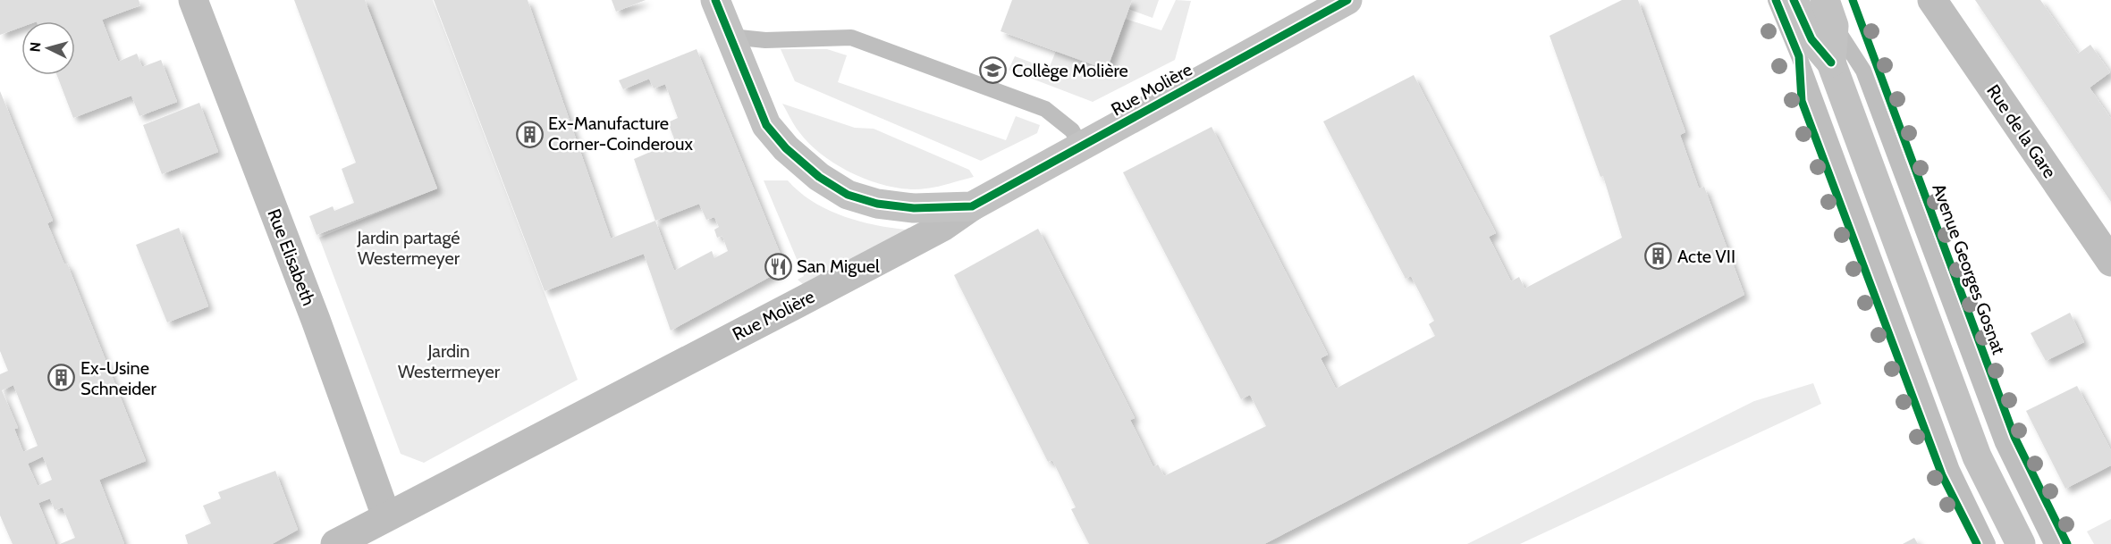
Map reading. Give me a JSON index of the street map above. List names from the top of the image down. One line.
{"streets":{"main road":["Rue Molière","Avenue Georges Gosnat"],"street":["Rue de la Gare","Rue Elisabeth"]},"crossings":[["Rue Molière","Rue Elisabeth"]],"parks":["Jardin partagé Westermeyer","Jardin Westermeyer"],"places":{"school or university":["Collège Molière"],"building":["Ex-Manufacture Corner-Coinderoux","Acte VII","Ex-Usine Schneider"],"restaurant":["San Miguel"]},"north":"left"}
